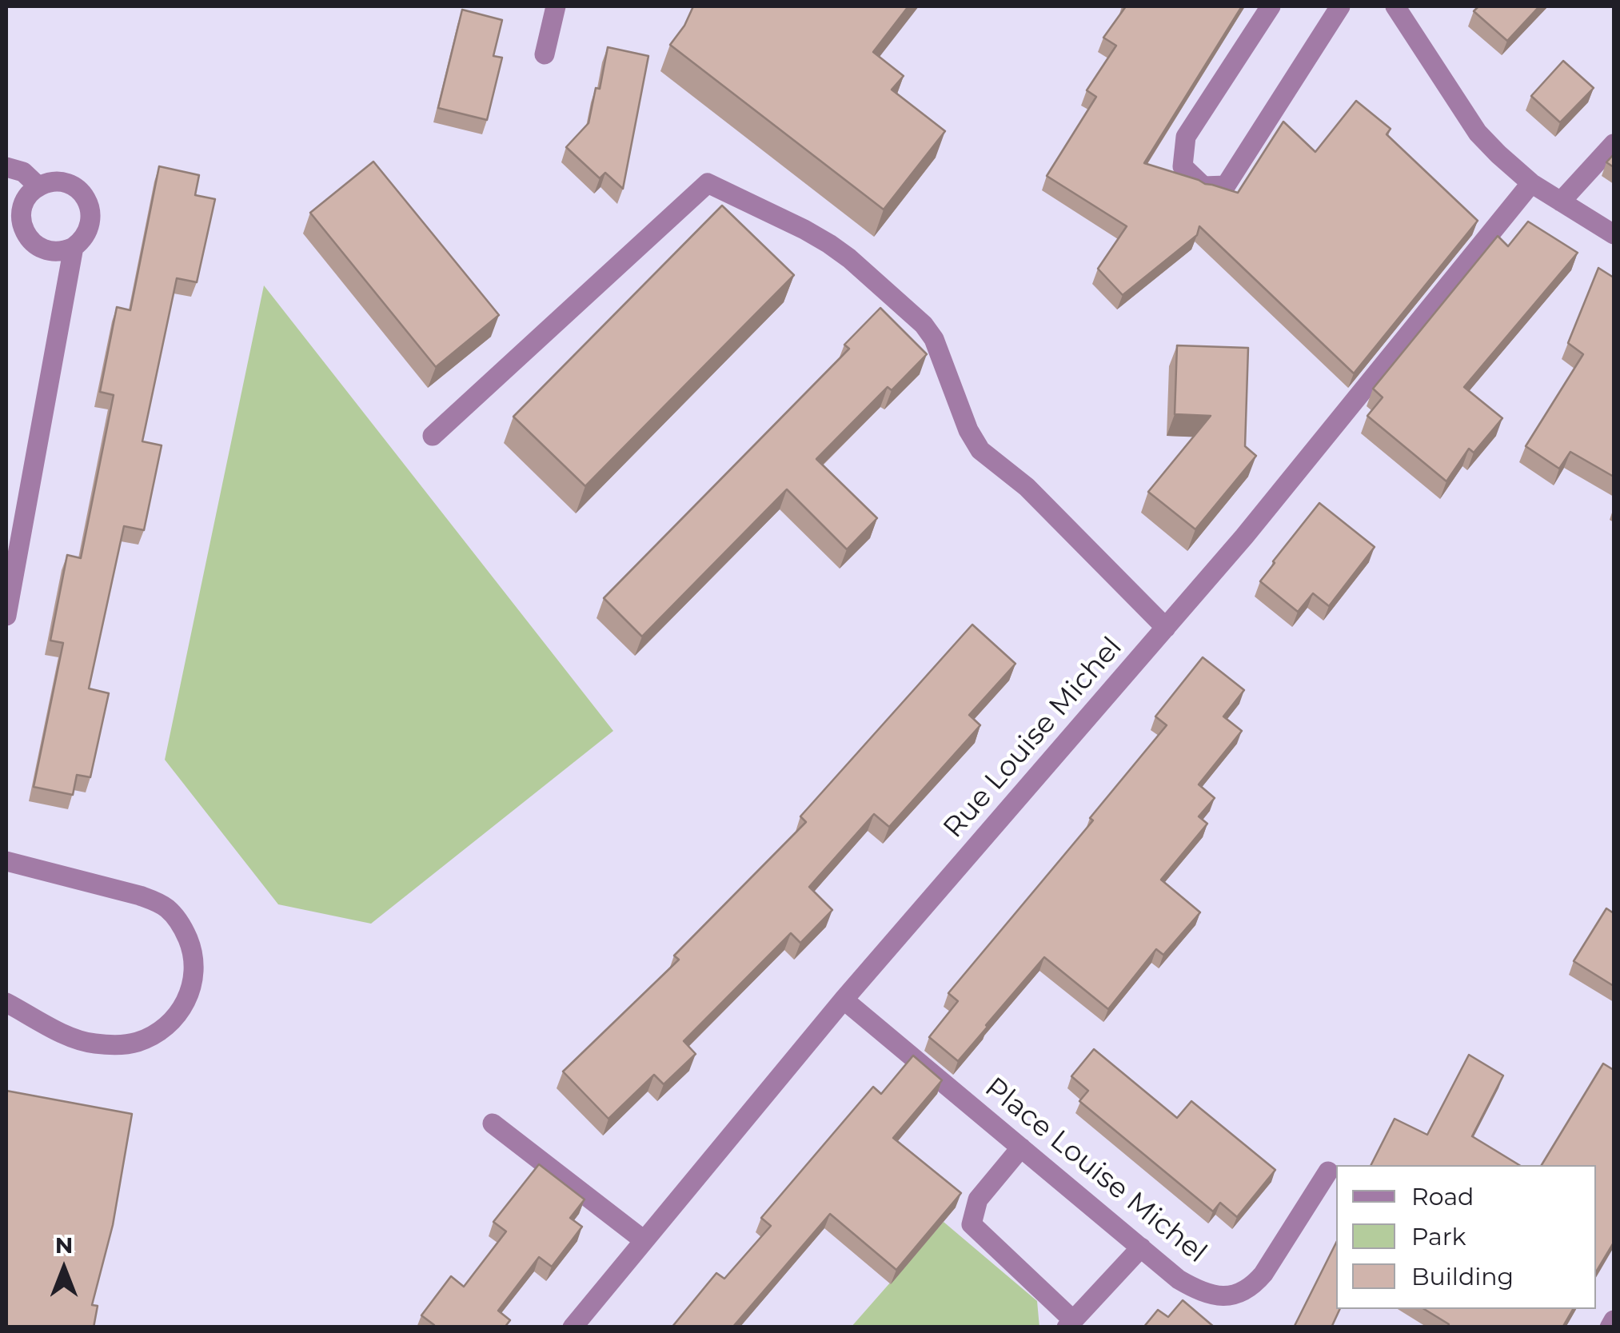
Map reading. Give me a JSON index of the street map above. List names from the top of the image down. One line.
{"streets":{"street":["Rue Louise Michel","Place Louise Michel"]},"crossings":[["Rue Louise Michel","Place Louise Michel"]],"legend":["Road","Park","Building"],"north":"top"}
